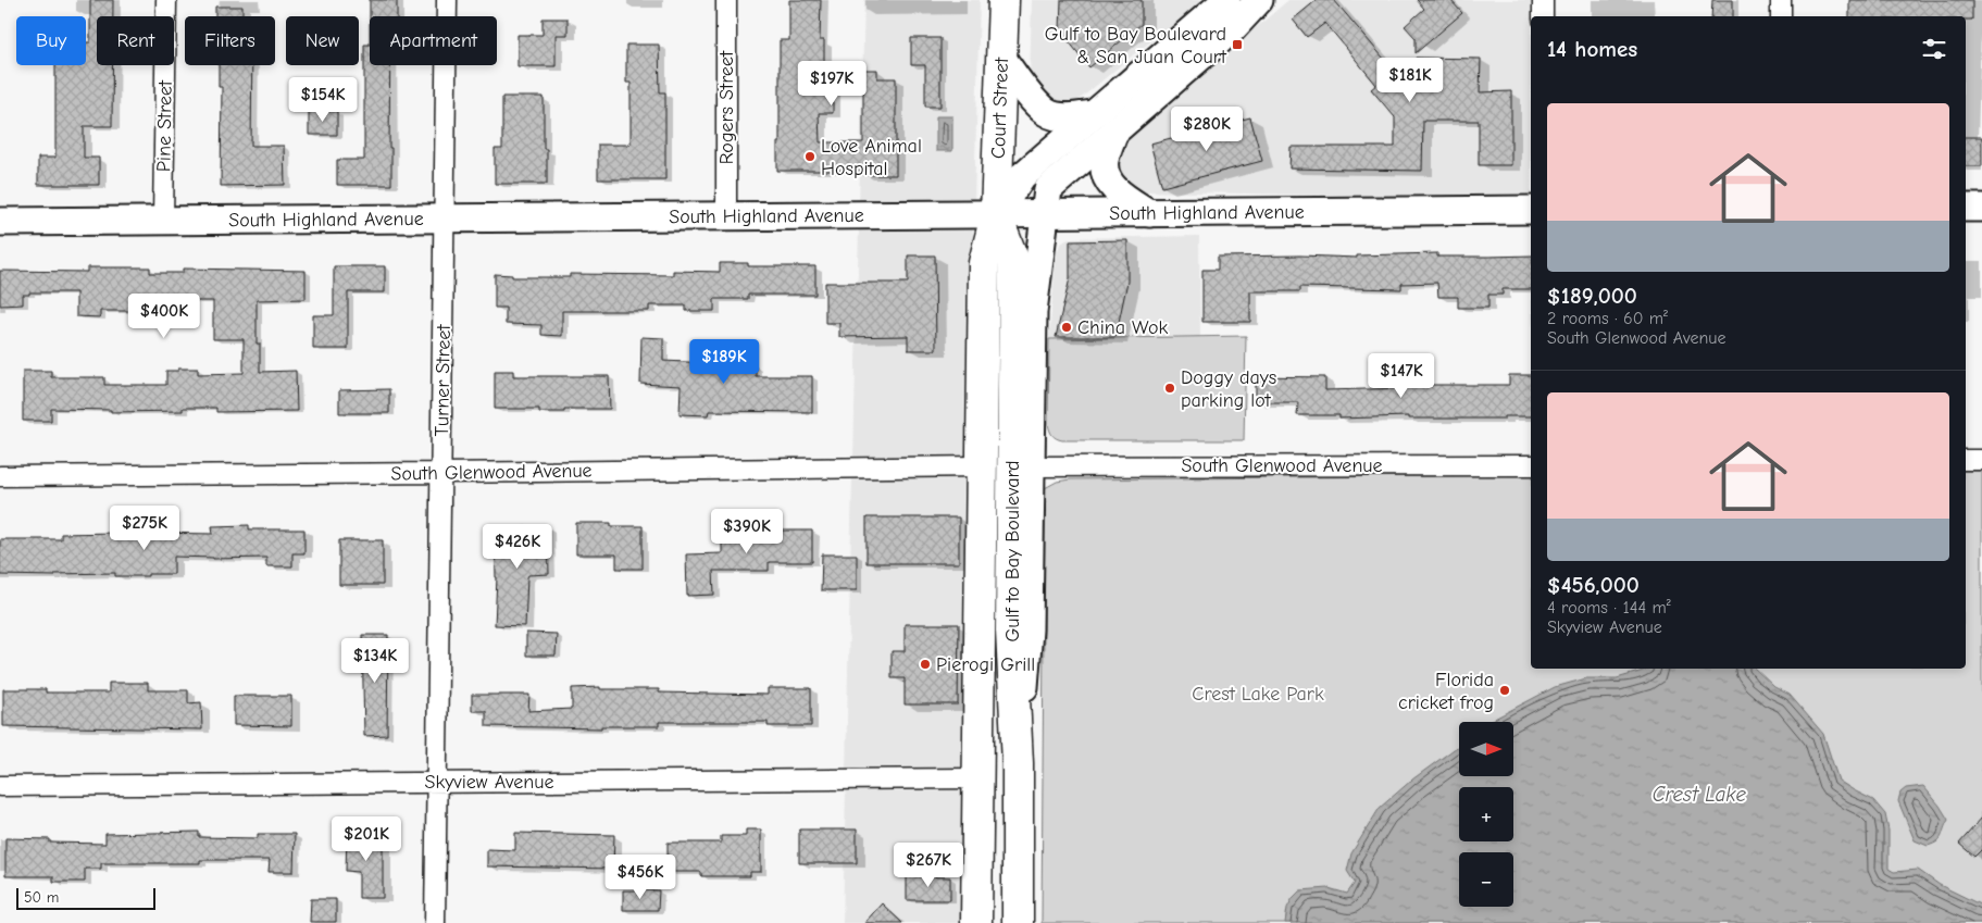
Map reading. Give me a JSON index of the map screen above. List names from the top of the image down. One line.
{"streets":{"main road":["Court Street","Gulf to Bay Boulevard"],"street":["Rogers Street","Pine Street","South Highland Avenue","Turner Street","South Glenwood Avenue","Skyview Avenue"]},"crossings":[["Rogers Street","South Highland Avenue"],["Court Street","South Highland Avenue"],["Court Street","Gulf to Bay Boulevard"],["Pine Street","South Highland Avenue"],["South Highland Avenue","Turner Street"],["South Highland Avenue","Gulf to Bay Boulevard"],["Turner Street","South Glenwood Avenue"],["Turner Street","Skyview Avenue"],["South Glenwood Avenue","Gulf to Bay Boulevard"],["Gulf to Bay Boulevard","Skyview Avenue"]],"water":["Crest Lake"],"parks":["Crest Lake Park"],"places":{"transit":["Gulf to Bay Boulevard & San Juan Court"],"other":["Love Animal Hospital","China Wok","Doggy days parking lot","Pierogi Grill","Florida cricket frog"]},"scale_bar":"50 m","north":"right","page":{"chip":["Buy","Rent","Filters","New","Apartment"],"heading":"14 homes","price":["$181K","$197K","$154K","$280K","$400K","$189K","$147K","$275K","$390K","$426K","$134K","$201K","$267K","$456K"],"list":[{"name":"$189,000","note":"2 rooms · 60 m² · South Glenwood Avenue"},{"name":"$456,000","note":"4 rooms · 144 m² · Skyview Avenue"}],"map_buttons":["+","−"],"scale":"50 m"}}
